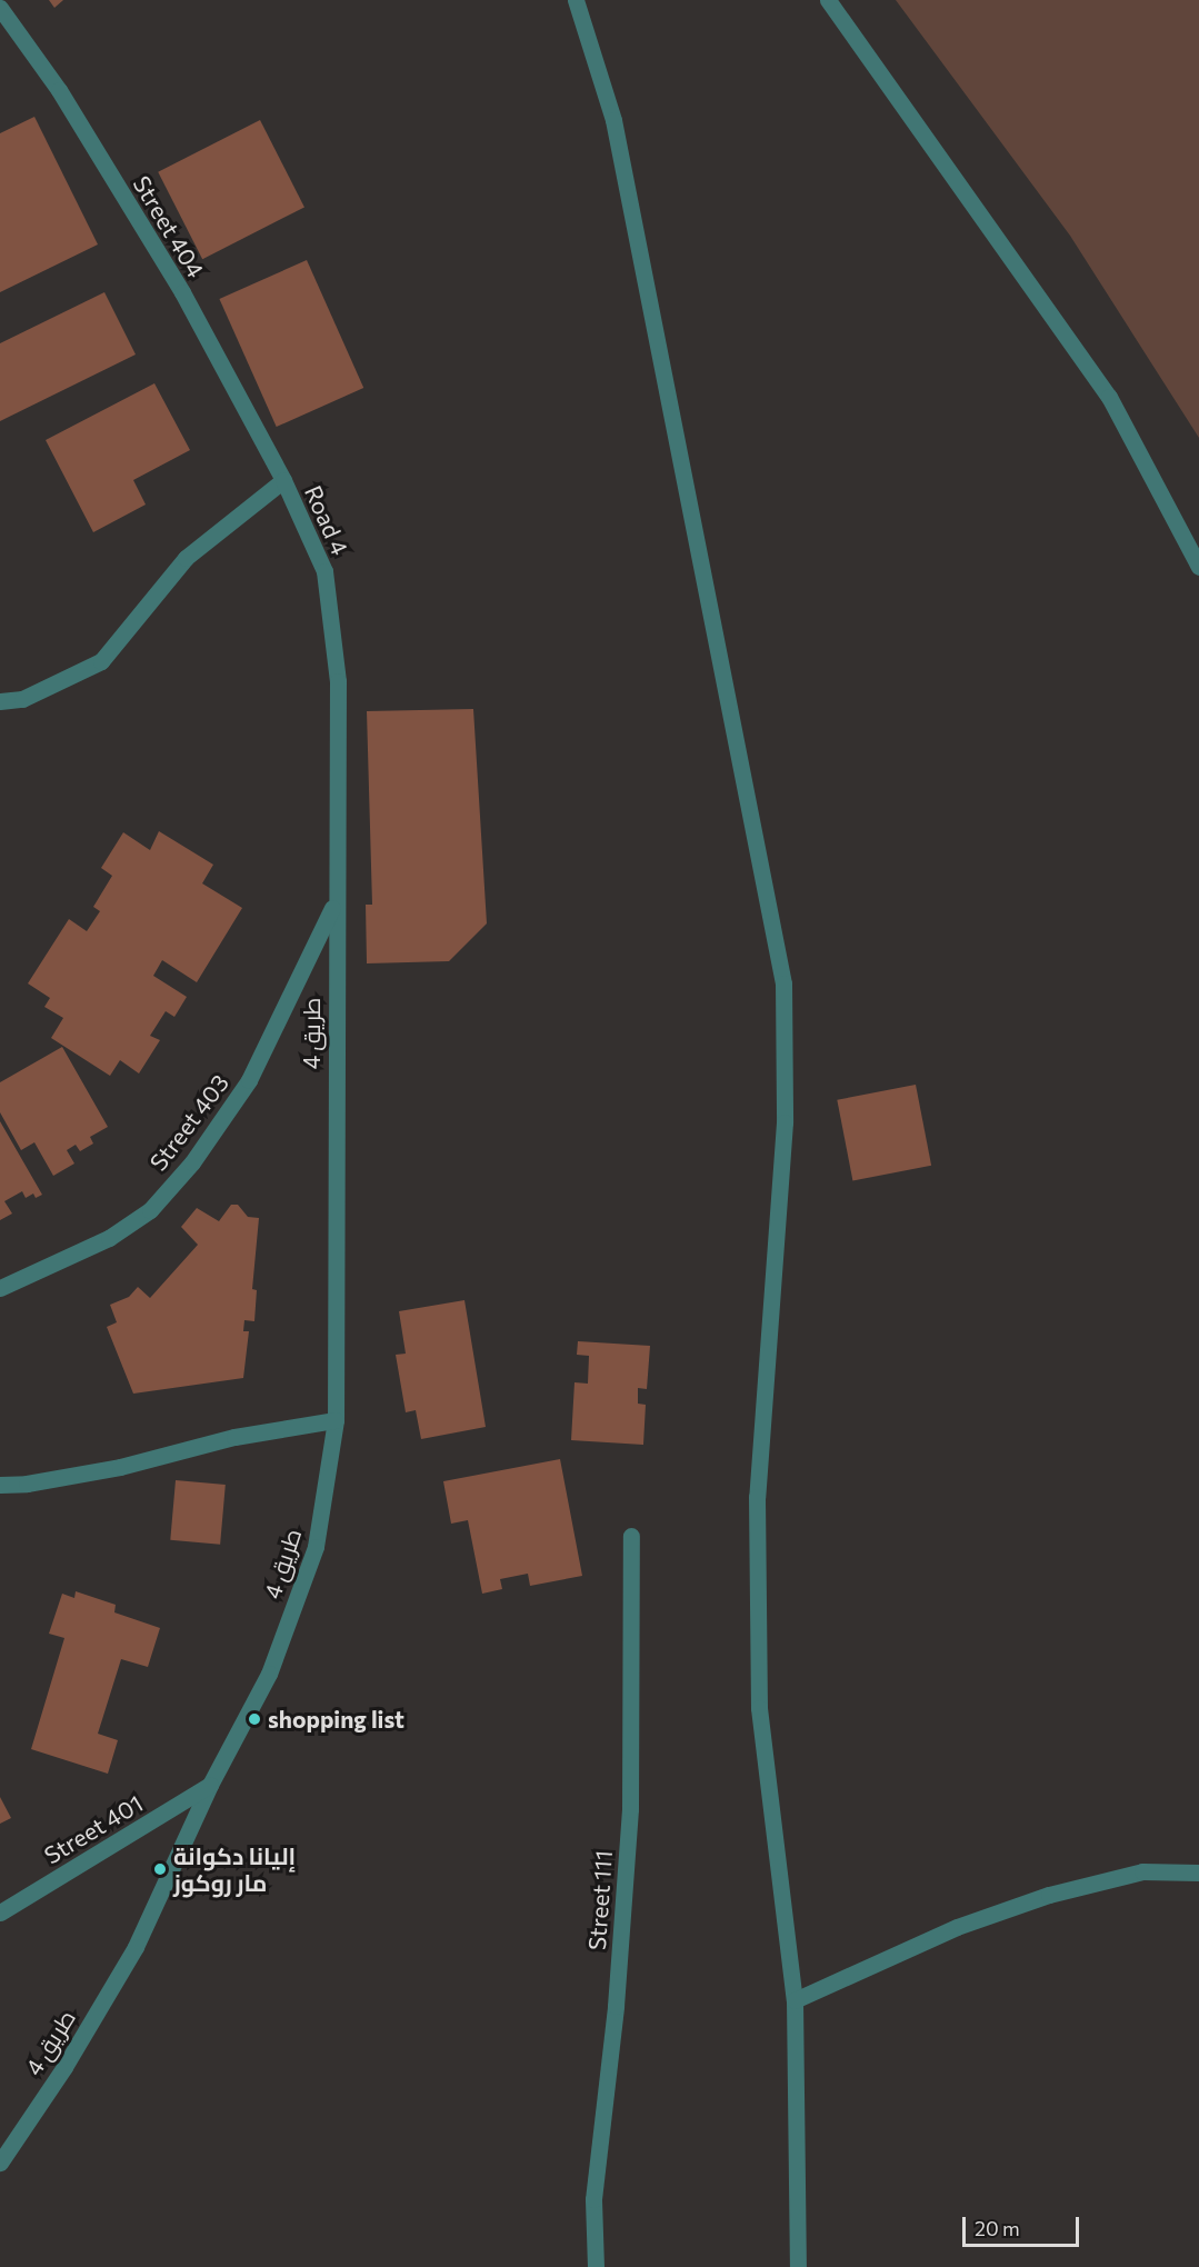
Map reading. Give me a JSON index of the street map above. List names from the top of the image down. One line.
{"streets":{"street":["Street 404","Road 4","طريق 4","Street 403","Street 401","Street 111"]},"crossings":[["Street 404","Road 4"],["Road 4","طريق 4"],["Road 4","Street 403"],["طريق 4","Street 403"],["طريق 4","Street 401"]],"places":["shopping list","إليانا دكوانة مار روكوز"],"scale_bar":"20 m"}
